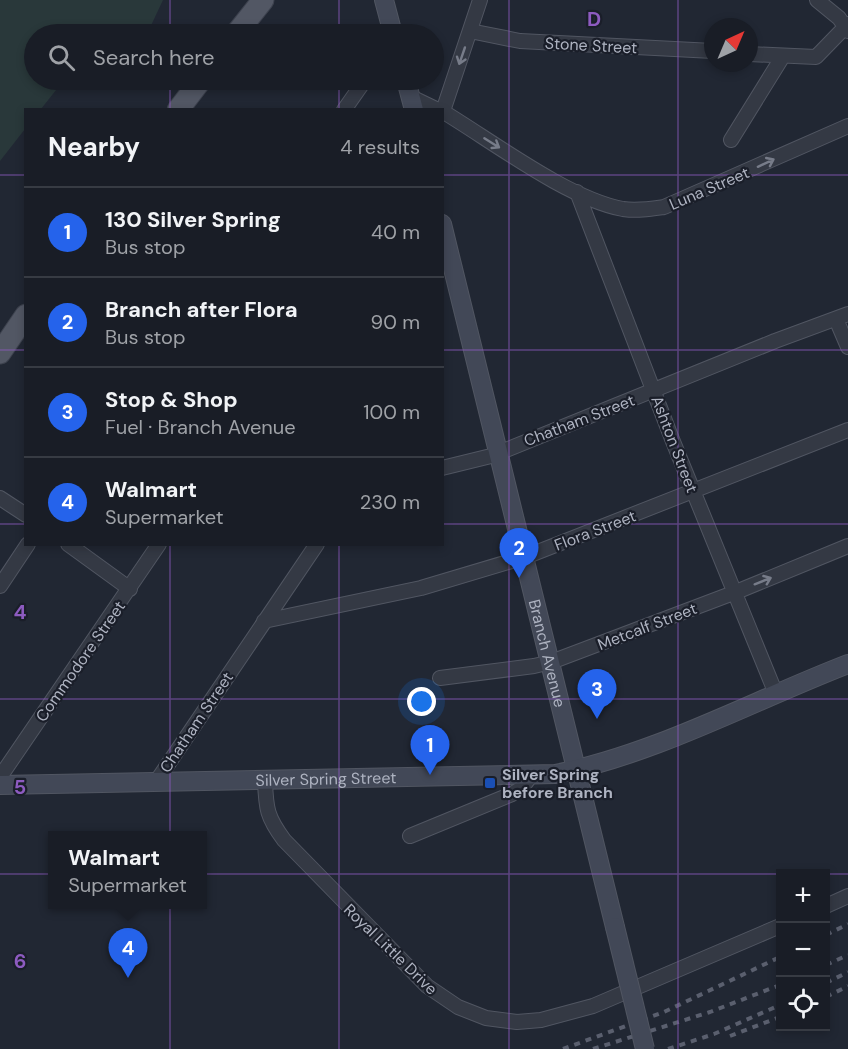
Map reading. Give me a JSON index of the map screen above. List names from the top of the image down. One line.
{"streets":{"main road":["Branch Avenue","Silver Spring Street"],"street":["Stone Street","Luna Street","Chatham Street","Ashton Street","Flora Street","Metcalf Street","Commodore Street","Royal Little Drive"]},"crossings":[["Luna Street","Ashton Street"],["Chatham Street","Ashton Street"],["Chatham Street","Flora Street"],["Chatham Street","Branch Avenue"],["Chatham Street","Silver Spring Street"],["Ashton Street","Flora Street"],["Ashton Street","Metcalf Street"],["Ashton Street","Silver Spring Street"],["Flora Street","Branch Avenue"],["Metcalf Street","Branch Avenue"],["Branch Avenue","Silver Spring Street"],["Silver Spring Street","Royal Little Drive"]],"one_way":["Luna Street"],"places":{"transit":["Silver Spring before Branch"]},"north":"top right","page":{"search":"Search here","heading":["Nearby","4 results"],"list":[{"mark":"1","name":"130 Silver Spring","note":"Bus stop","value":"40 m"},{"mark":"2","name":"Branch after Flora","note":"Bus stop","value":"90 m"},{"mark":"3","name":"Stop & Shop","note":"Fuel · Branch Avenue","value":"100 m"},{"mark":"4","name":"Walmart","note":"Supermarket","value":"230 m"}],"pins":["2","3","1","4"],"popup":["Walmart","Supermarket"],"map_buttons":["+","−"]},"grid":{"columns":["D"],"rows":["4","5","6"]}}
